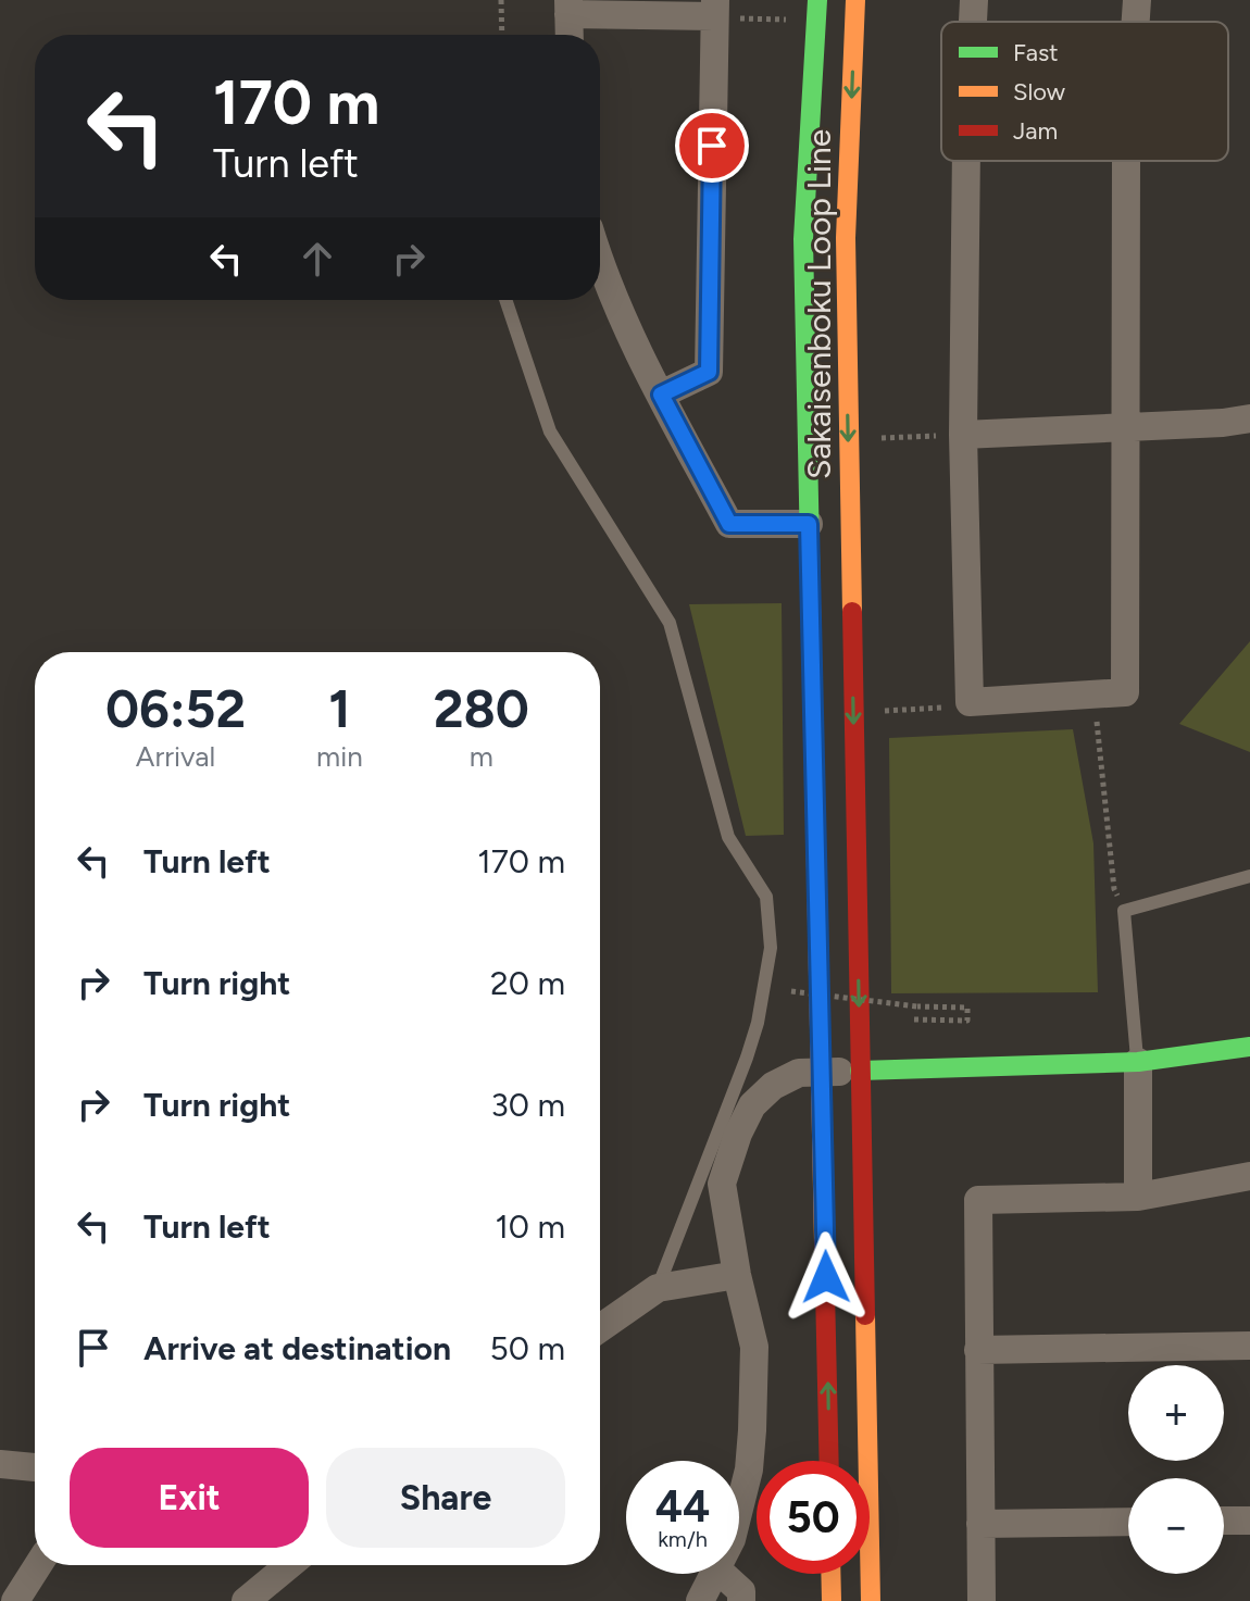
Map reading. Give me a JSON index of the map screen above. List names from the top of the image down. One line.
{"streets":{"main road":["Sakaisenboku Loop Line"]},"legend":["Fast","Slow","Jam"],"page":{"turn":["170 m","Turn left"],"eta":["06:52","Arrival","1","min","280","m"],"list":[{"name":"Turn left","value":"170 m"},{"name":"Turn right","value":"20 m"},{"name":"Turn right","value":"30 m"},{"name":"Turn left","value":"10 m"},{"name":"Arrive at destination","value":"50 m"}],"map_buttons":["+","−"],"buttons":["Exit","Share"],"speed":"44 km/h","limit":"50"}}
